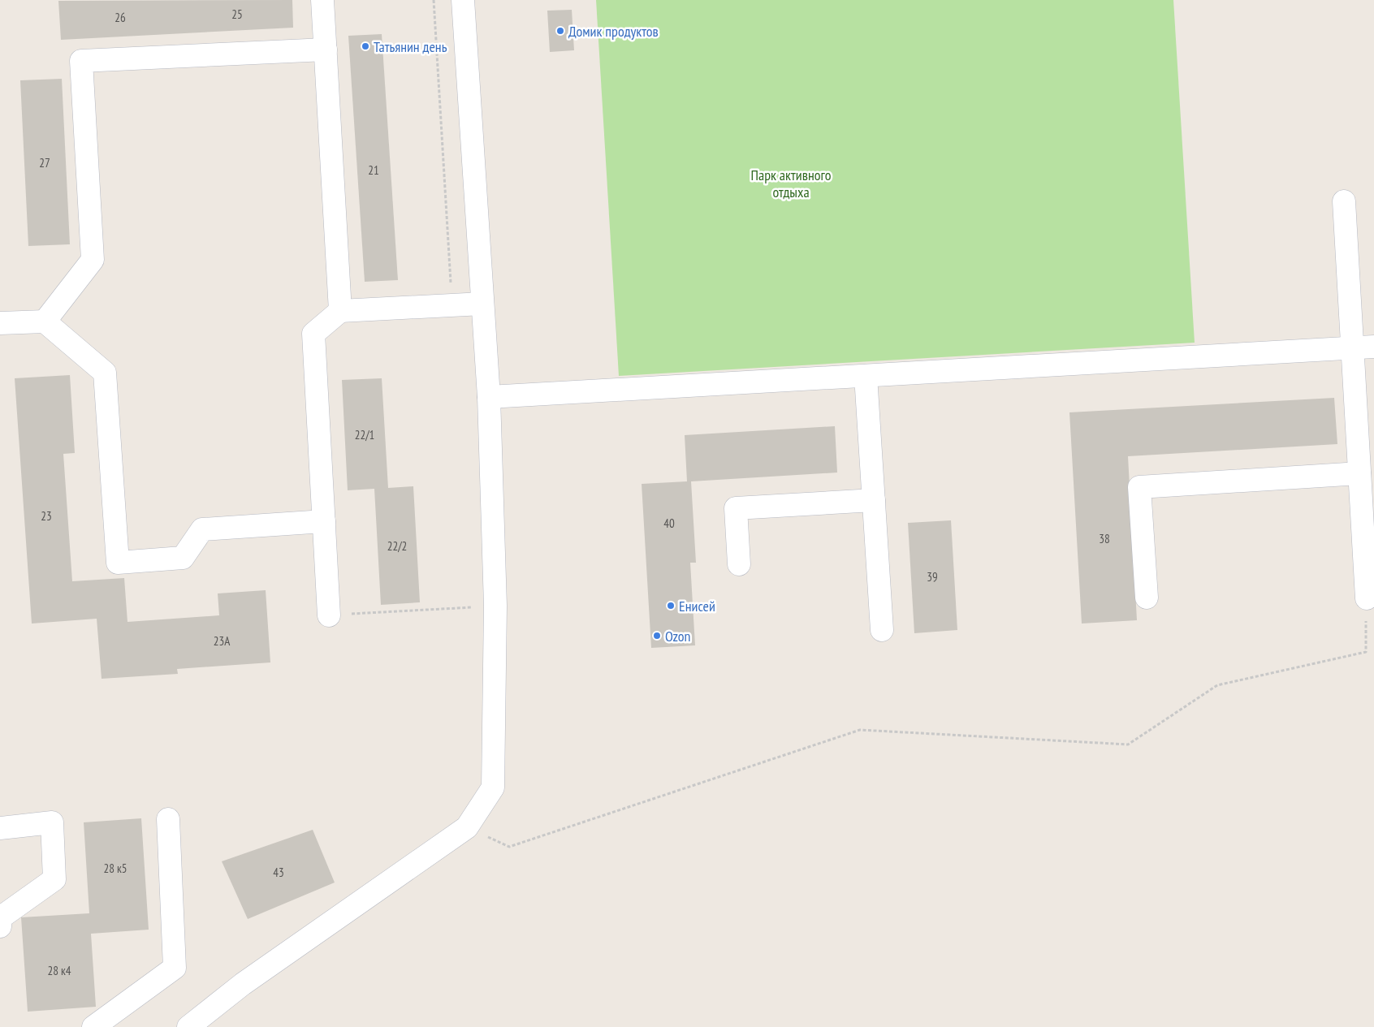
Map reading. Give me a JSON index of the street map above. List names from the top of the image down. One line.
{"parks":["Парк активного отдыха"],"places":["Домик продуктов","Татьянин день","Енисей","Ozon"],"house_numbers":["25","26","27","21","22/1","23","40","38","22/2","39","23А","28 к5","43","28 к4"]}
